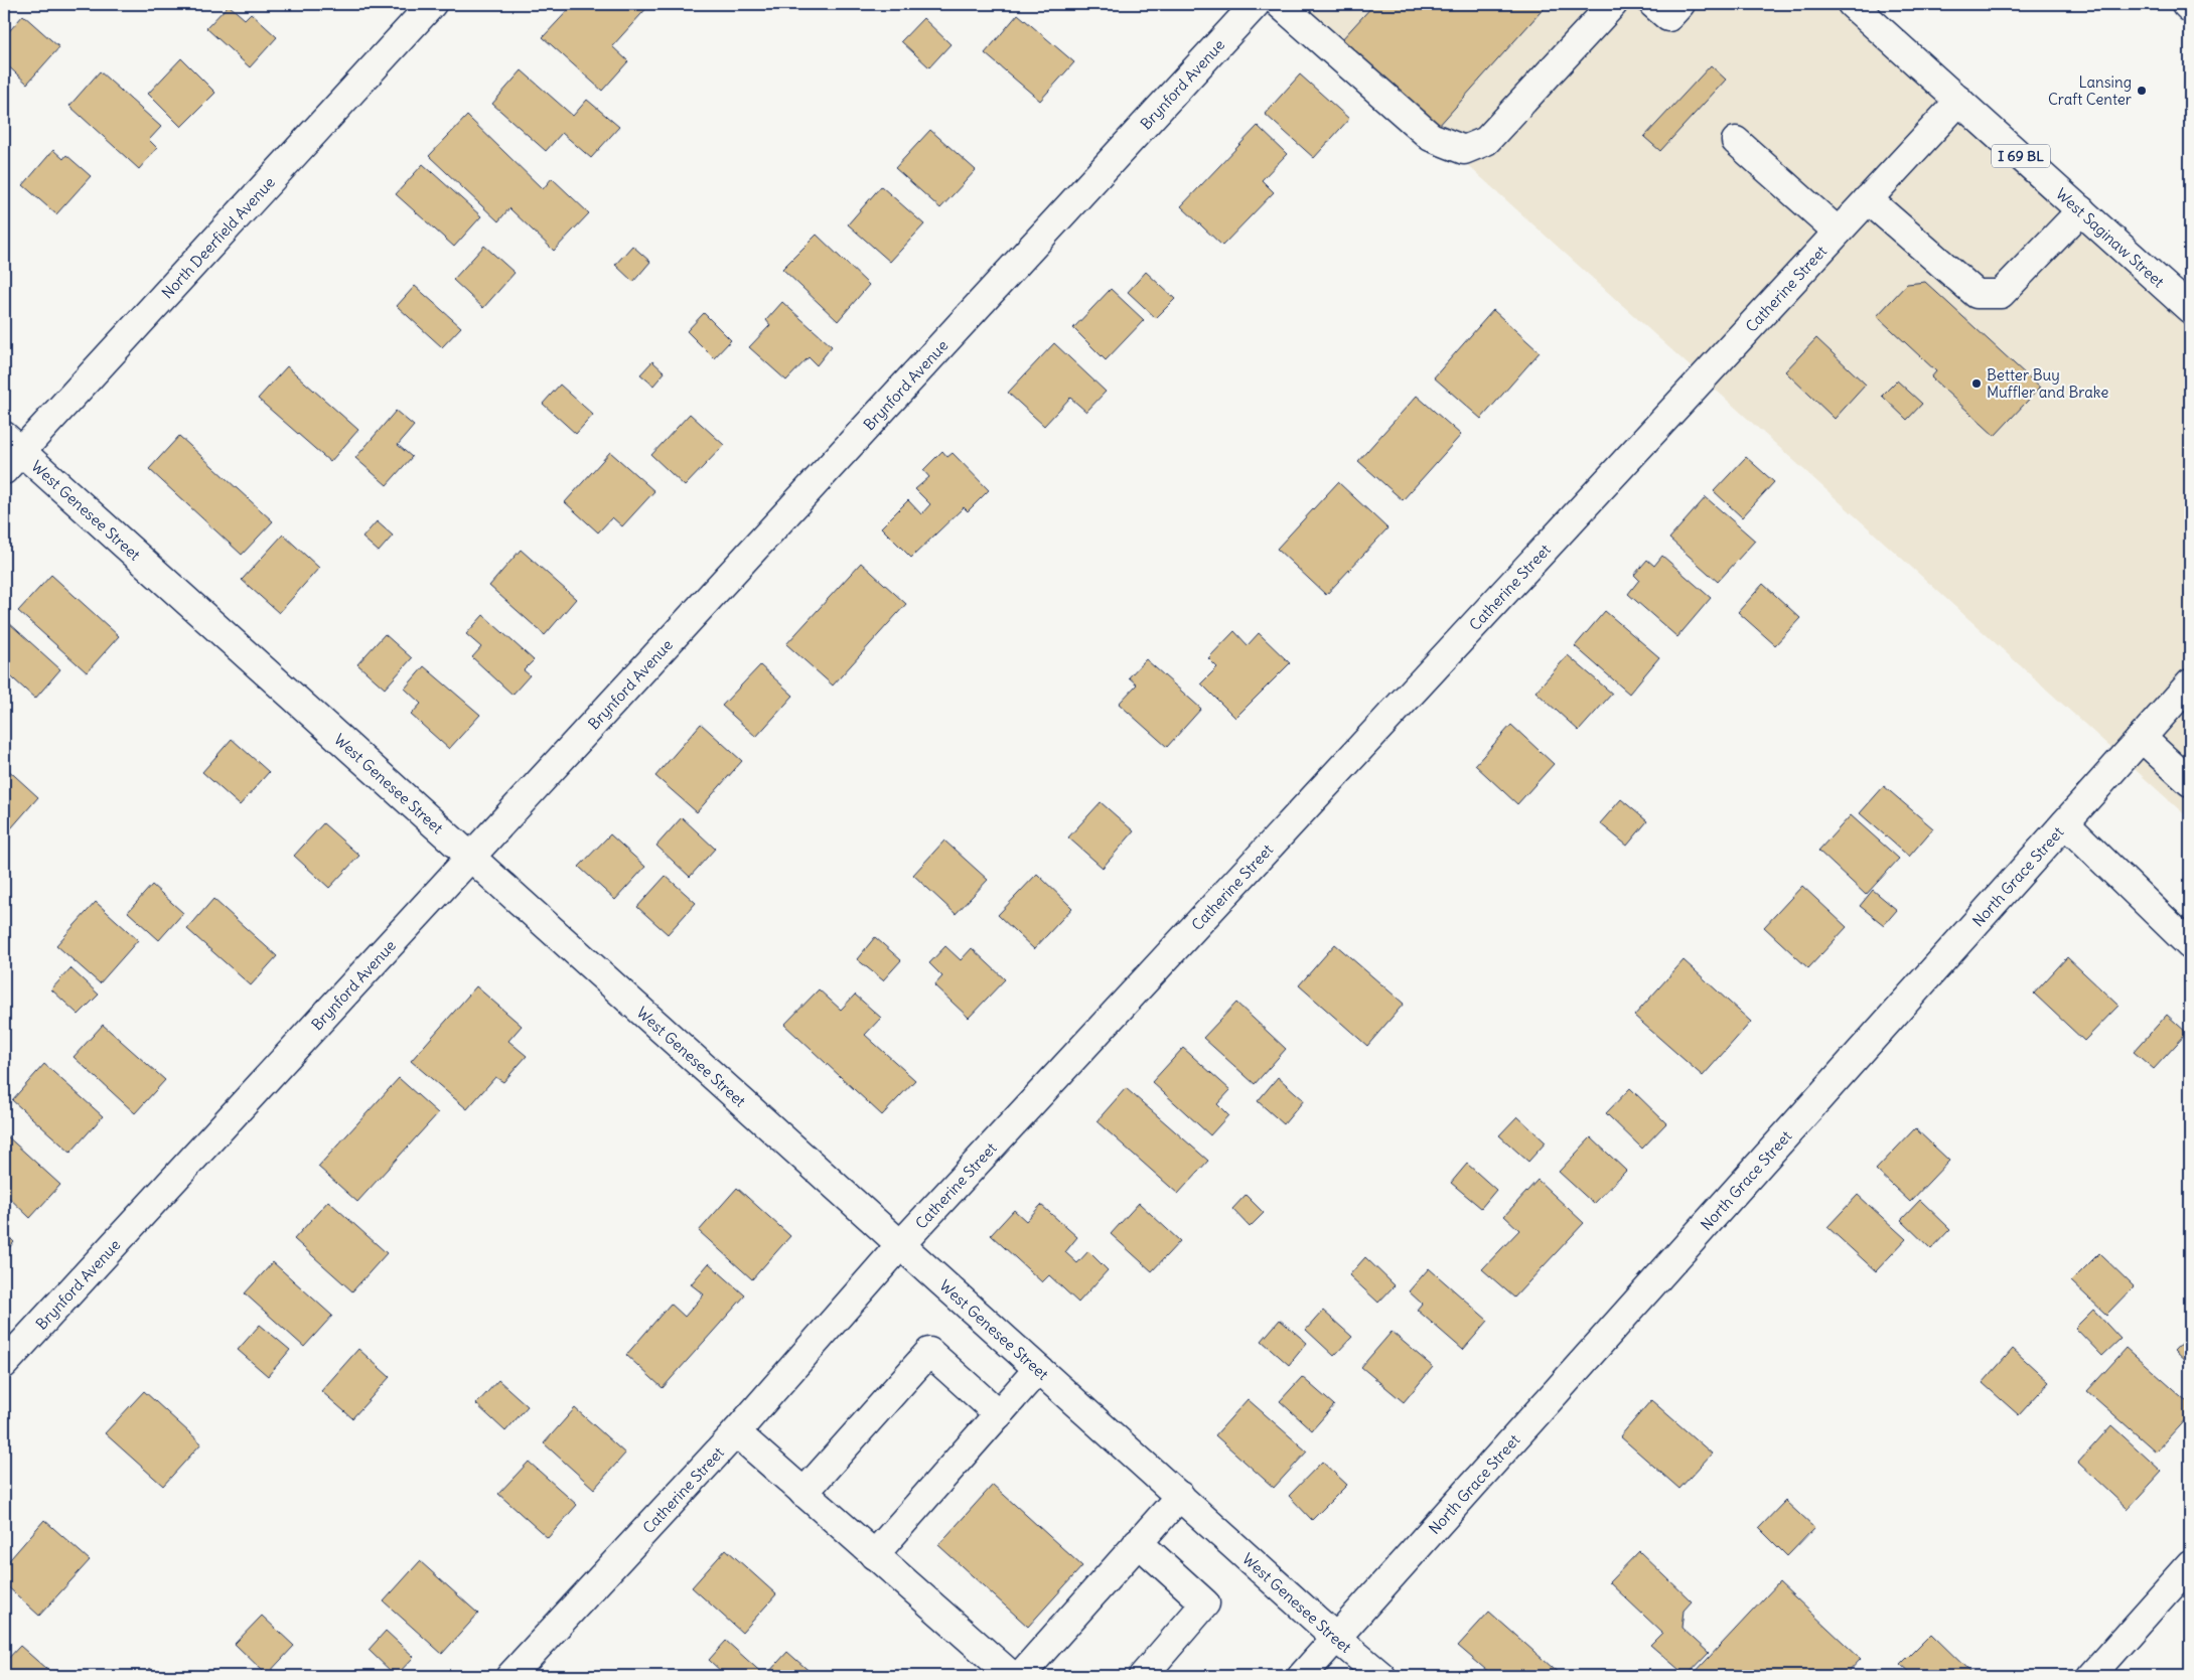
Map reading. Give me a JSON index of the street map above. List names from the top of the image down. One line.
{"streets":{"street":["Brynford Avenue","I 69 BL","North Deerfield Avenue","West Saginaw Street","Catherine Street","West Genesee Street","North Grace Street"]},"crossings":[["Brynford Avenue","West Genesee Street"],["North Deerfield Avenue","West Genesee Street"],["West Saginaw Street","Catherine Street"],["Catherine Street","West Genesee Street"],["West Genesee Street","North Grace Street"]],"places":["Lansing Craft Center","Better Buy Muffler and Brake"]}
